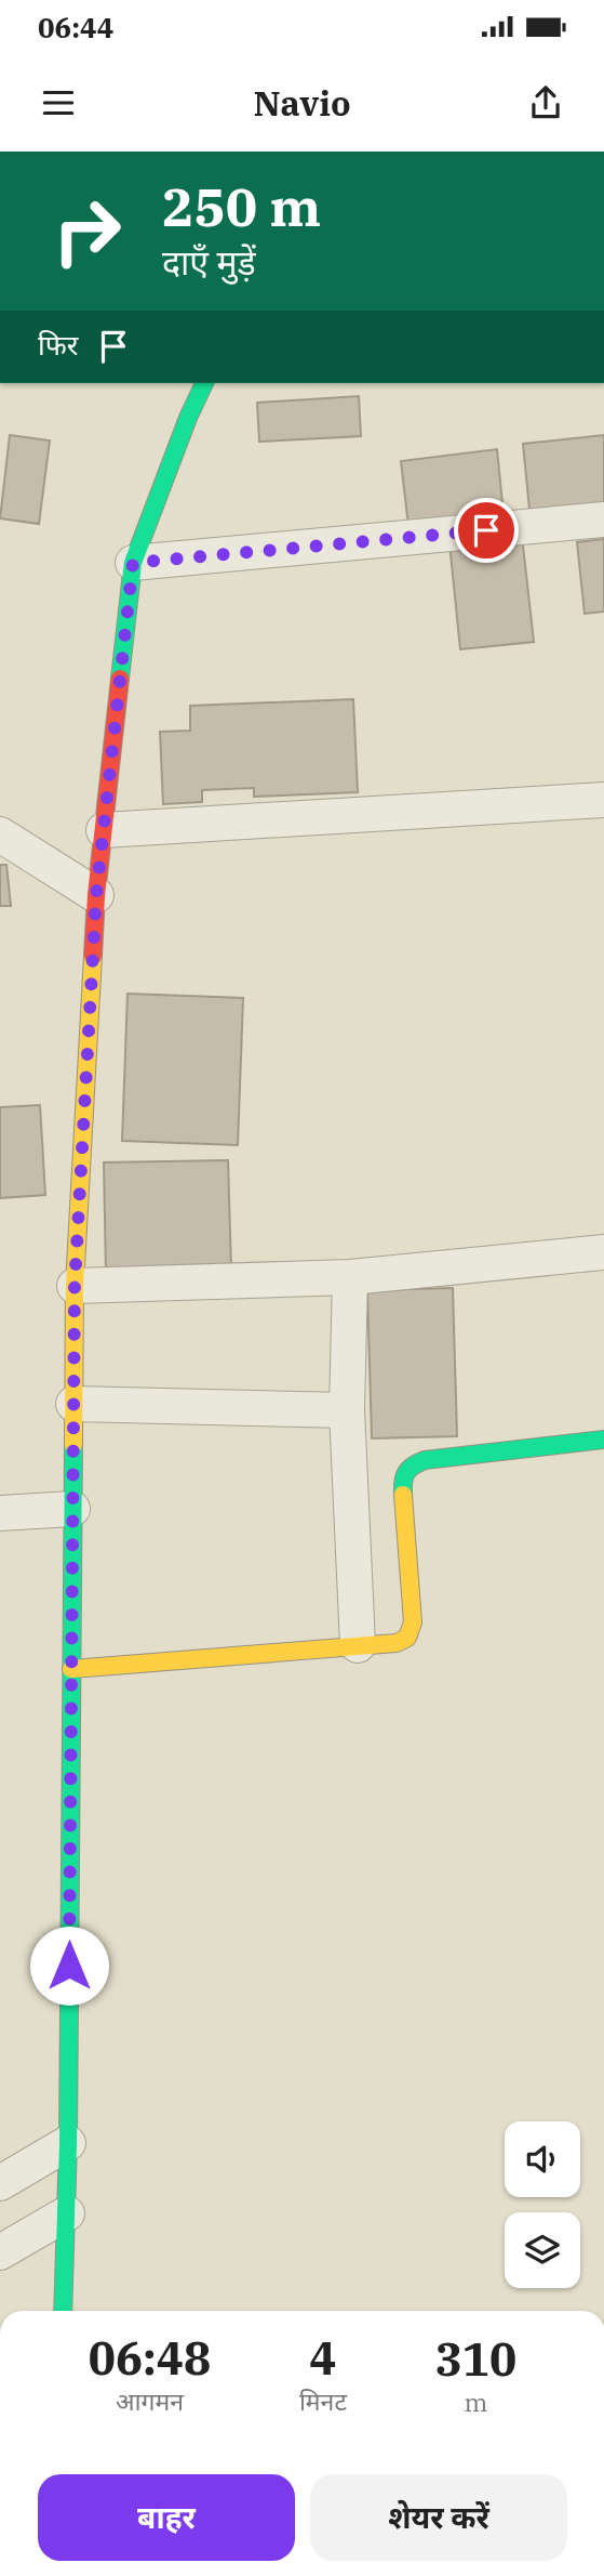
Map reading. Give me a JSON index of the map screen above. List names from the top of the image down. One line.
{"page":{"status":"06:44","header":"Navio","turn":["250 m","दाएँ मुड़ें"],"then":"फिर","eta":["06:48","आगमन","4","मिनट","310","m"],"buttons":["बाहर","शेयर करें"]}}
